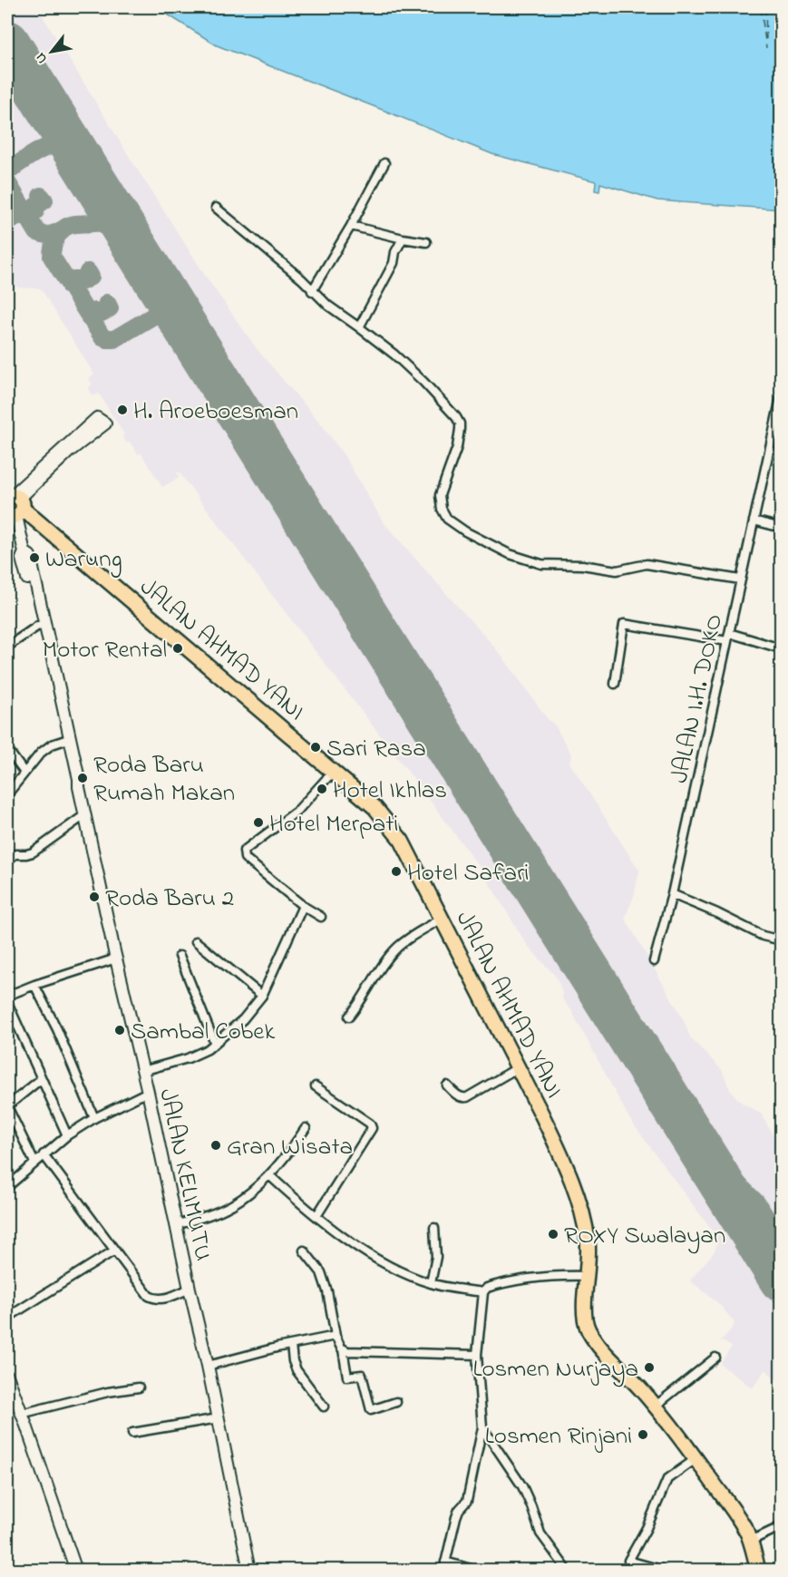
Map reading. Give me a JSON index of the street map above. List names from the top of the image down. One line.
{"streets":{"highway":["JALAN AHMAD YANI"],"street":["JALAN I.H. DOKO","JALAN KELIMUTU"]},"places":["H. Aroeboesman","Warung","Motor Rental","Sari Rasa","Roda Baru Rumah Makan","Hotel Ikhlas","Hotel Merpati","Hotel Safari","Roda Baru 2","Sambal Cobek","Gran Wisata","ROXY Swalayan","Losmen Nurjaya","Losmen Rinjani"],"north":"bottom left"}
